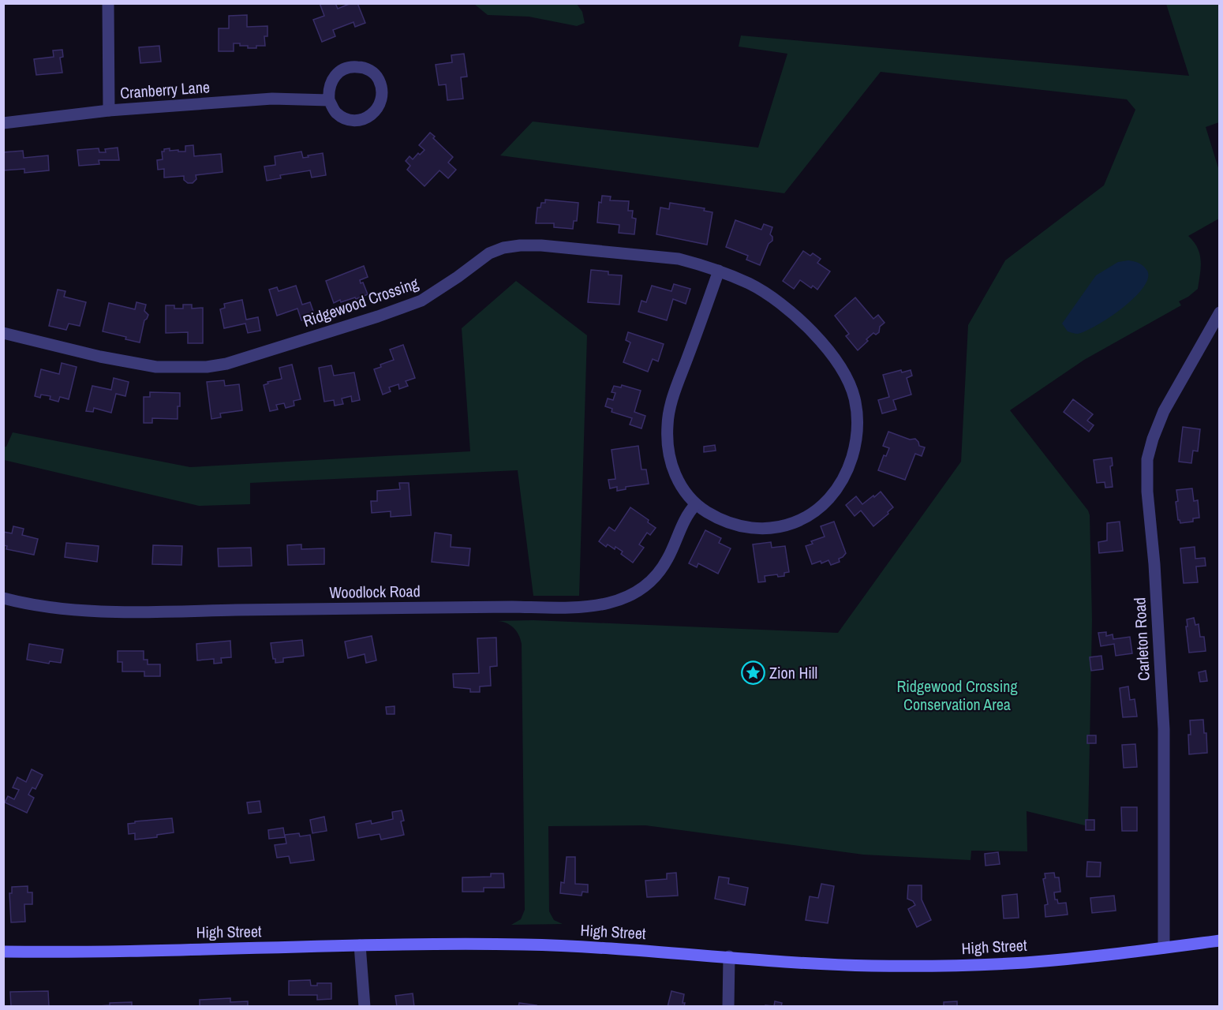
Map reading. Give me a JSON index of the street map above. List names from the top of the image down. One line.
{"streets":{"main road":["High Street"],"street":["Cranberry Lane","Ridgewood Crossing","Woodlock Road","Carleton Road"]},"crossings":[["Ridgewood Crossing","Woodlock Road"],["Carleton Road","High Street"]],"parks":["Ridgewood Crossing Conservation Area"],"places":{"place":["Zion Hill"]}}
